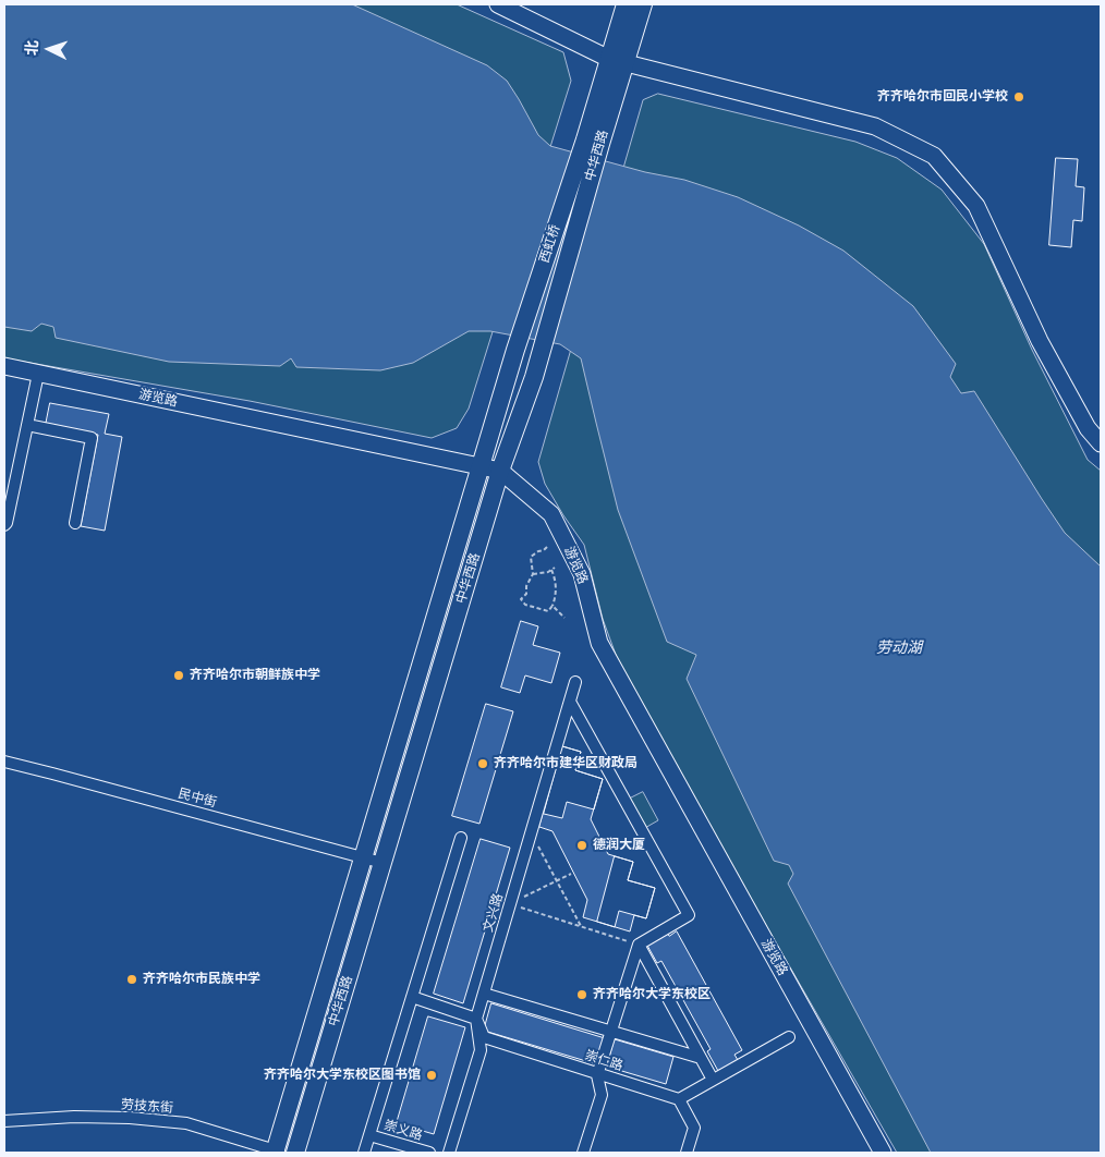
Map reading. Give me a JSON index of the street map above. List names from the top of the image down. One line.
{"streets":{"main road":["中华西路","西虹桥"],"street":["游览路","民中街","文兴路","崇仁路","劳技东街","崇义路"]},"crossings":[["中华西路","西虹桥"],["中华西路","游览路"],["中华西路","民中街"],["中华西路","劳技东街"],["文兴路","崇仁路"]],"water":["劳动湖"],"places":["齐齐哈尔市回民小学校","齐齐哈尔市朝鲜族中学","齐齐哈尔市建华区财政局","德润大厦","齐齐哈尔市民族中学","齐齐哈尔大学东校区","齐齐哈尔大学东校区图书馆"],"north":"left"}
